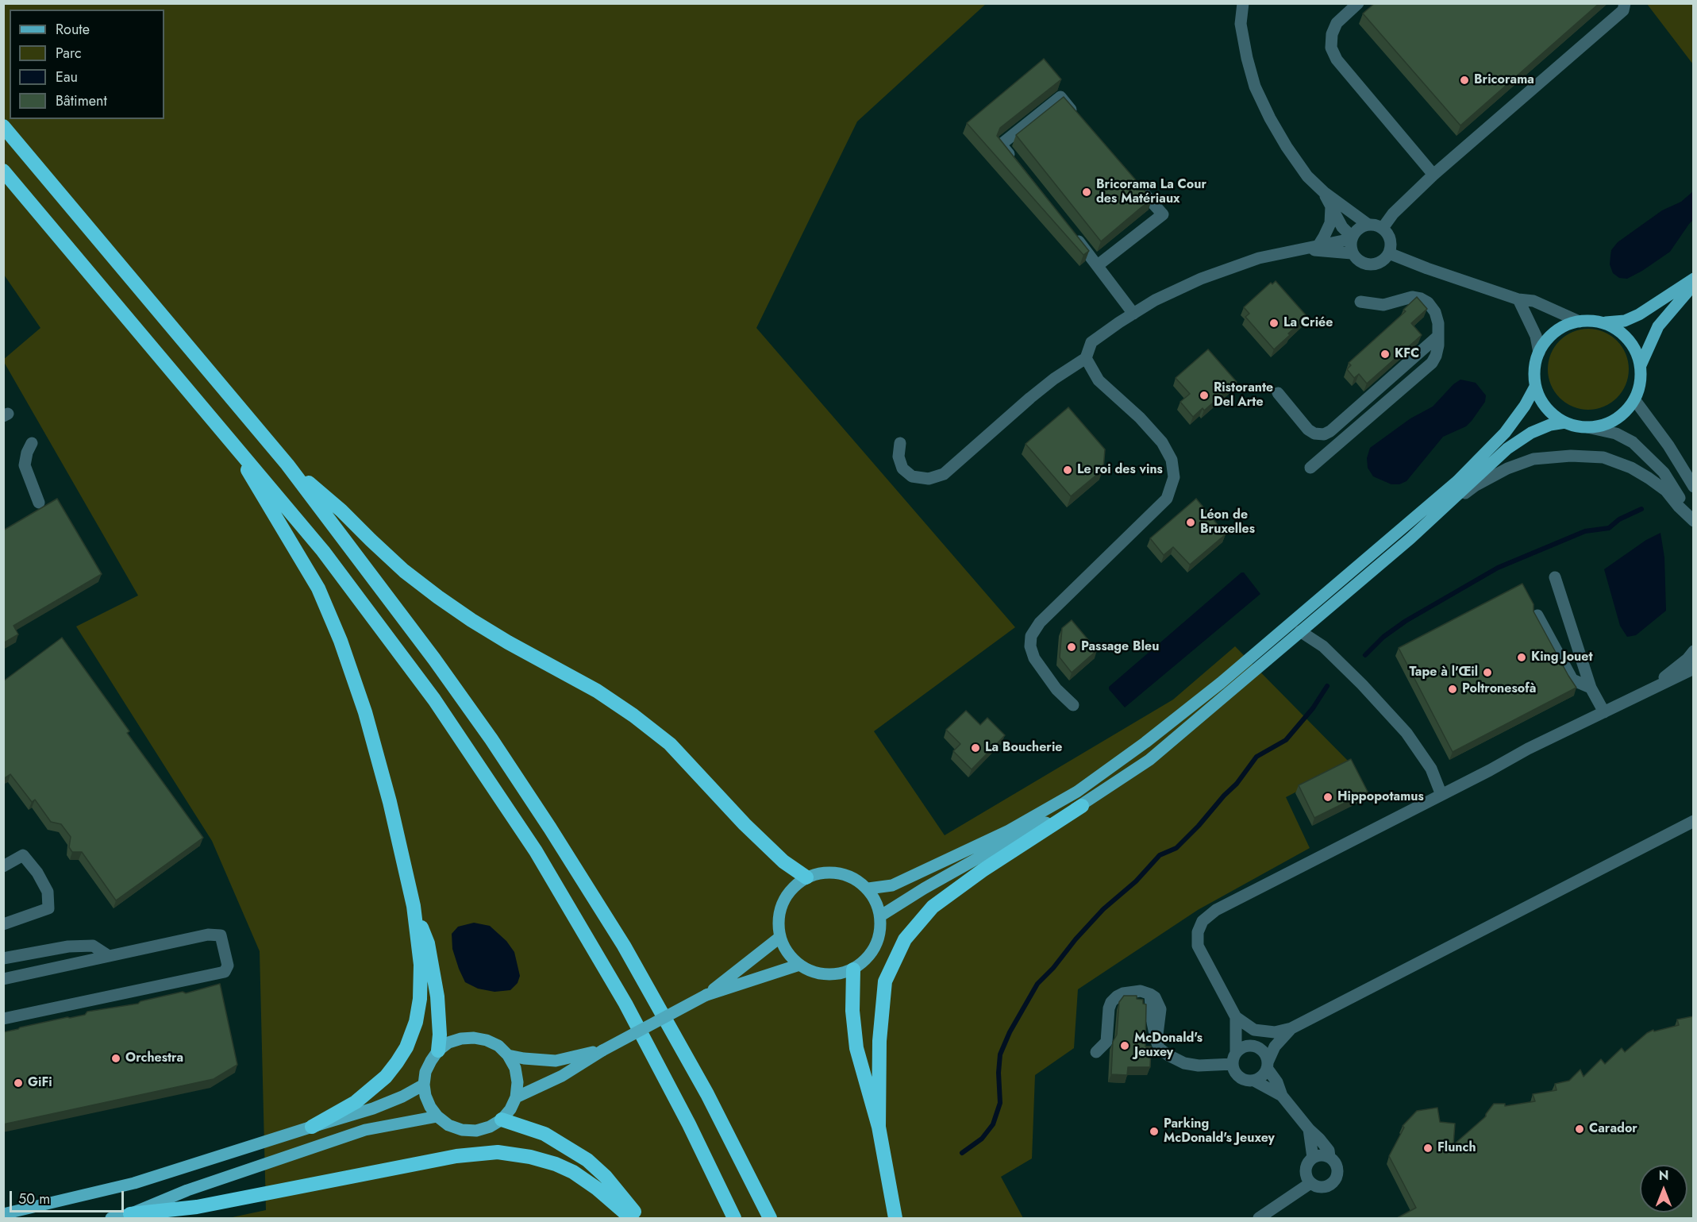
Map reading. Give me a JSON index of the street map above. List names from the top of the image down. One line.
{"places":["Bricorama","Bricorama La Cour des Matériaux","La Criée","KFC","Ristorante Del Arte","Le roi des vins","Léon de Bruxelles","Passage Bleu","King Jouet","Tape à l'Œil","Poltronesofà","La Boucherie","Hippopotamus","McDonald's Jeuxey","Orchestra","GiFi","Carador","Parking McDonald's Jeuxey","Flunch"],"legend":["Route","Parc","Eau","Bâtiment"],"scale_bar":"50 m","north":"top"}
